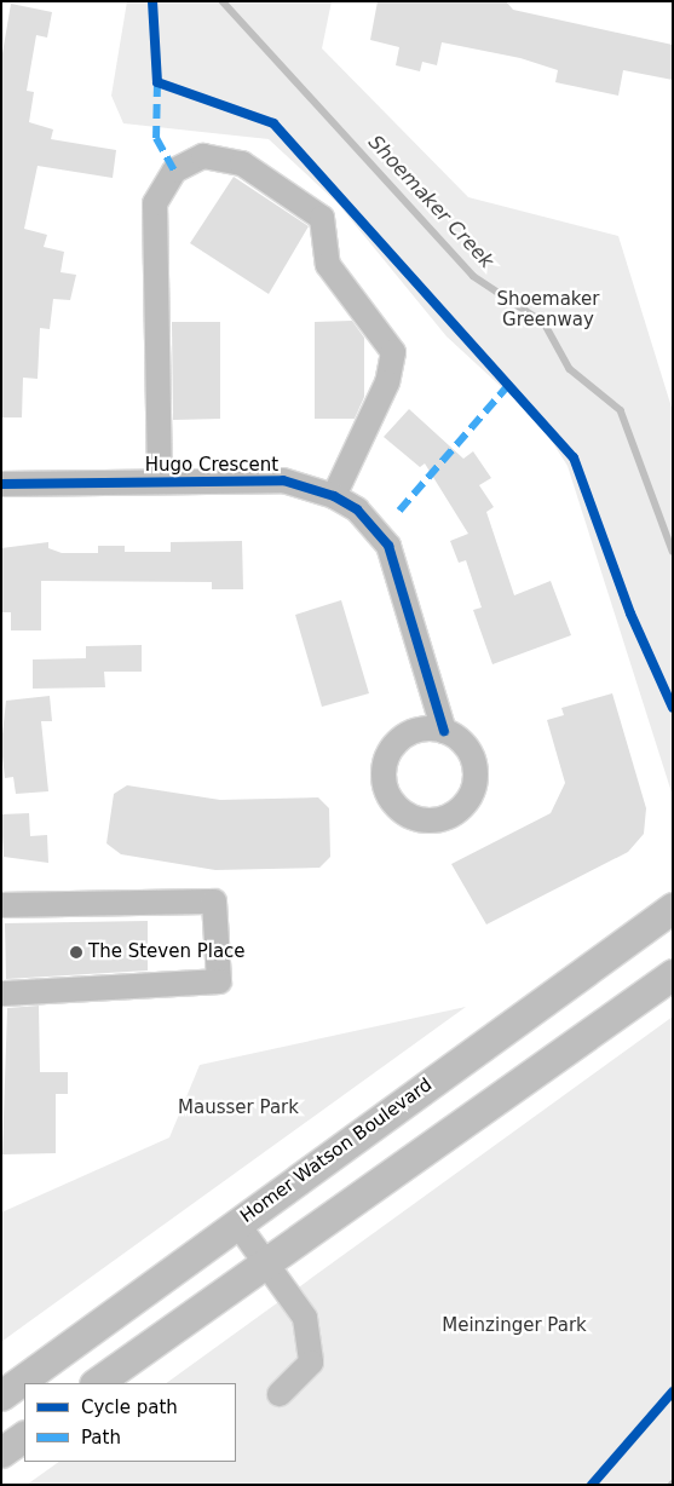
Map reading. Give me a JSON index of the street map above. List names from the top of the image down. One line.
{"streets":{"main road":["Homer Watson Boulevard"],"street":["Hugo Crescent"]},"water":["Shoemaker Creek"],"parks":["Shoemaker Greenway","Mausser Park","Meinzinger Park"],"places":["The Steven Place"],"legend":["Cycle path","Path"]}
